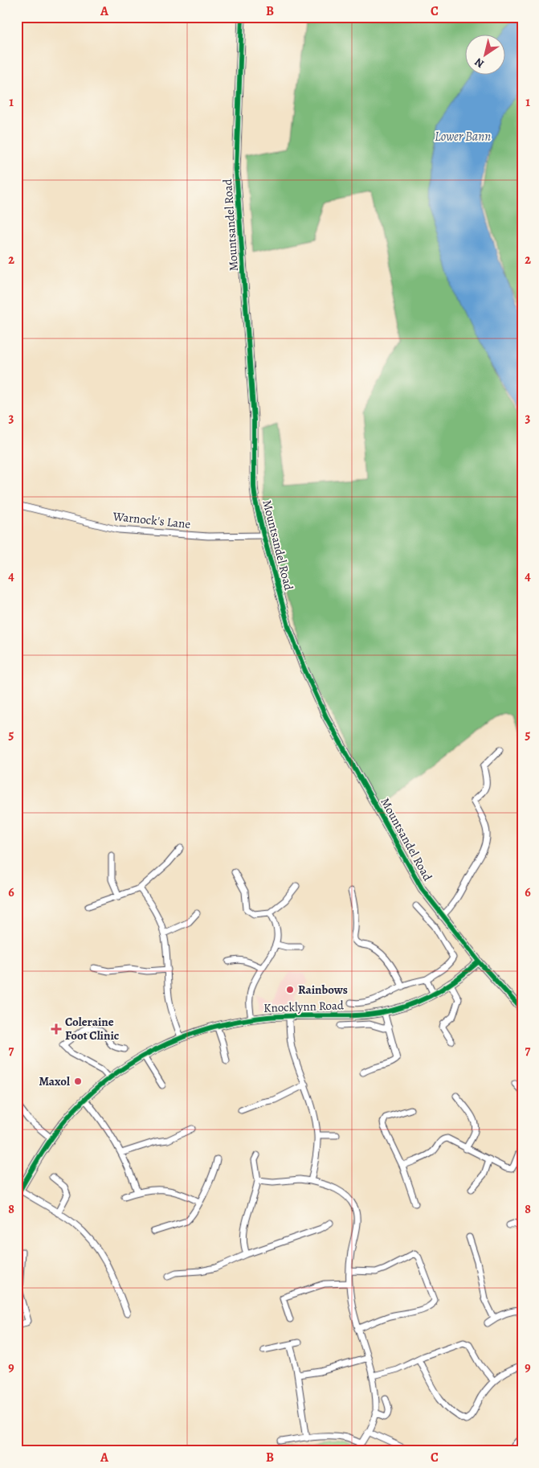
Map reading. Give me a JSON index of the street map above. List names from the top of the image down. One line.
{"streets":{"street":["Mountsandel Road","Warnock's Lane","Knocklynn Road"]},"crossings":[["Mountsandel Road","Warnock's Lane"],["Mountsandel Road","Knocklynn Road"]],"water":["Lower Bann"],"places":{"other":["Rainbows","Maxol"],"health":["Coleraine Foot Clinic"]},"north":"bottom left","grid":{"columns":["A","B","C"],"rows":["1","2","3","4","5","6","7","8","9"]}}
